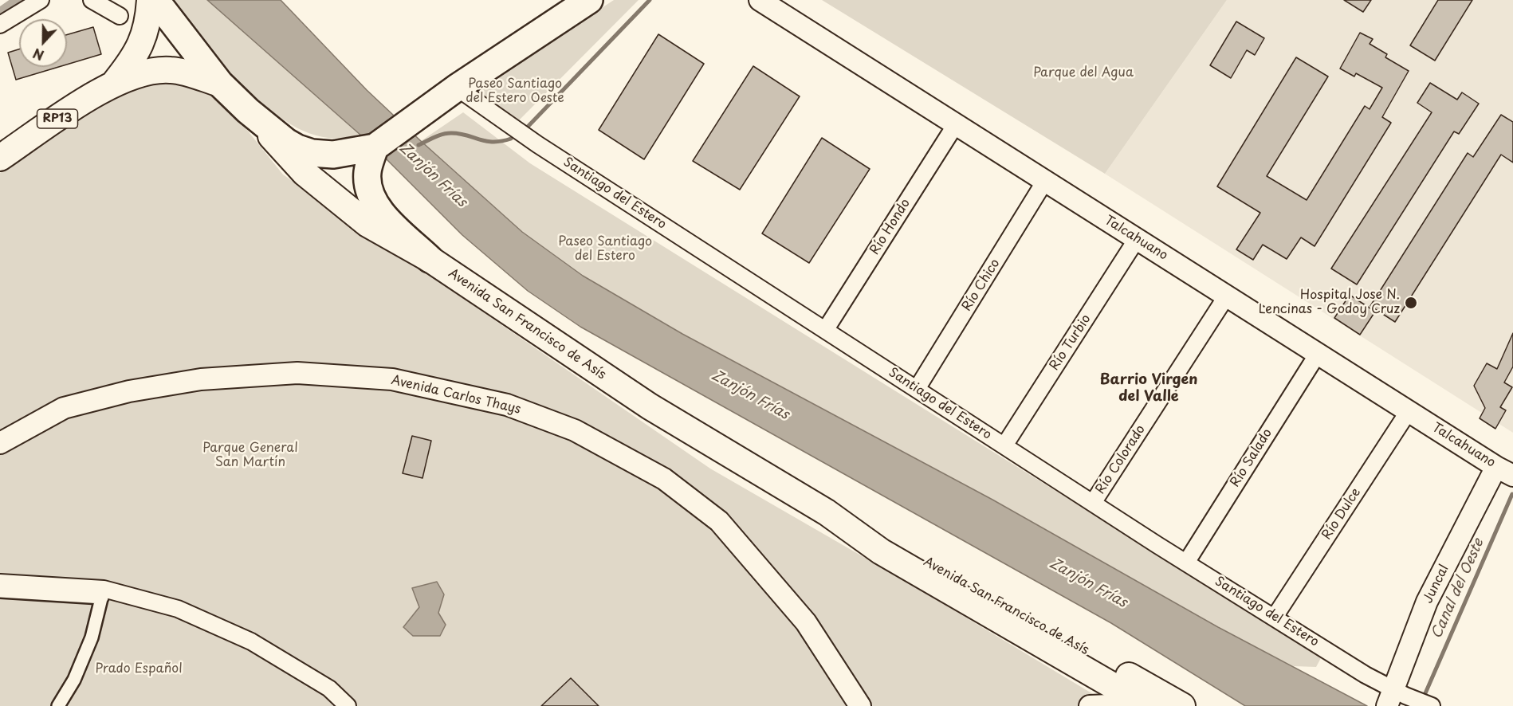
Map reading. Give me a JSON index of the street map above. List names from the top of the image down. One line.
{"streets":{"main road":["RP13","Avenida San Francisco de Asís"],"street":["Santiago del Estero","Río Hondo","Talcahuano","Río Chico","Río Turbio","Avenida Carlos Thays","Río Salado","Río Colorado","Río Dulce","Juncal"]},"crossings":[["Santiago del Estero","Río Hondo"],["Santiago del Estero","Río Chico"],["Santiago del Estero","Río Turbio"],["Santiago del Estero","Río Salado"],["Santiago del Estero","Río Colorado"],["Santiago del Estero","Río Dulce"],["Santiago del Estero","Juncal"],["Río Hondo","Talcahuano"],["Talcahuano","Río Chico"],["Talcahuano","Río Turbio"],["Talcahuano","Río Salado"],["Talcahuano","Río Colorado"],["Talcahuano","Río Dulce"],["Talcahuano","Juncal"]],"districts":["Barrio Virgen del Valle"],"water":["Zanjón Frías","Canal del Oeste"],"parks":["Parque del Agua","Paseo Santiago del Estero Oeste","Paseo Santiago del Estero","Parque General San Martín","Prado Español"],"places":["Hospital Jose N. Lencinas - Godoy Cruz"],"north":"bottom"}
